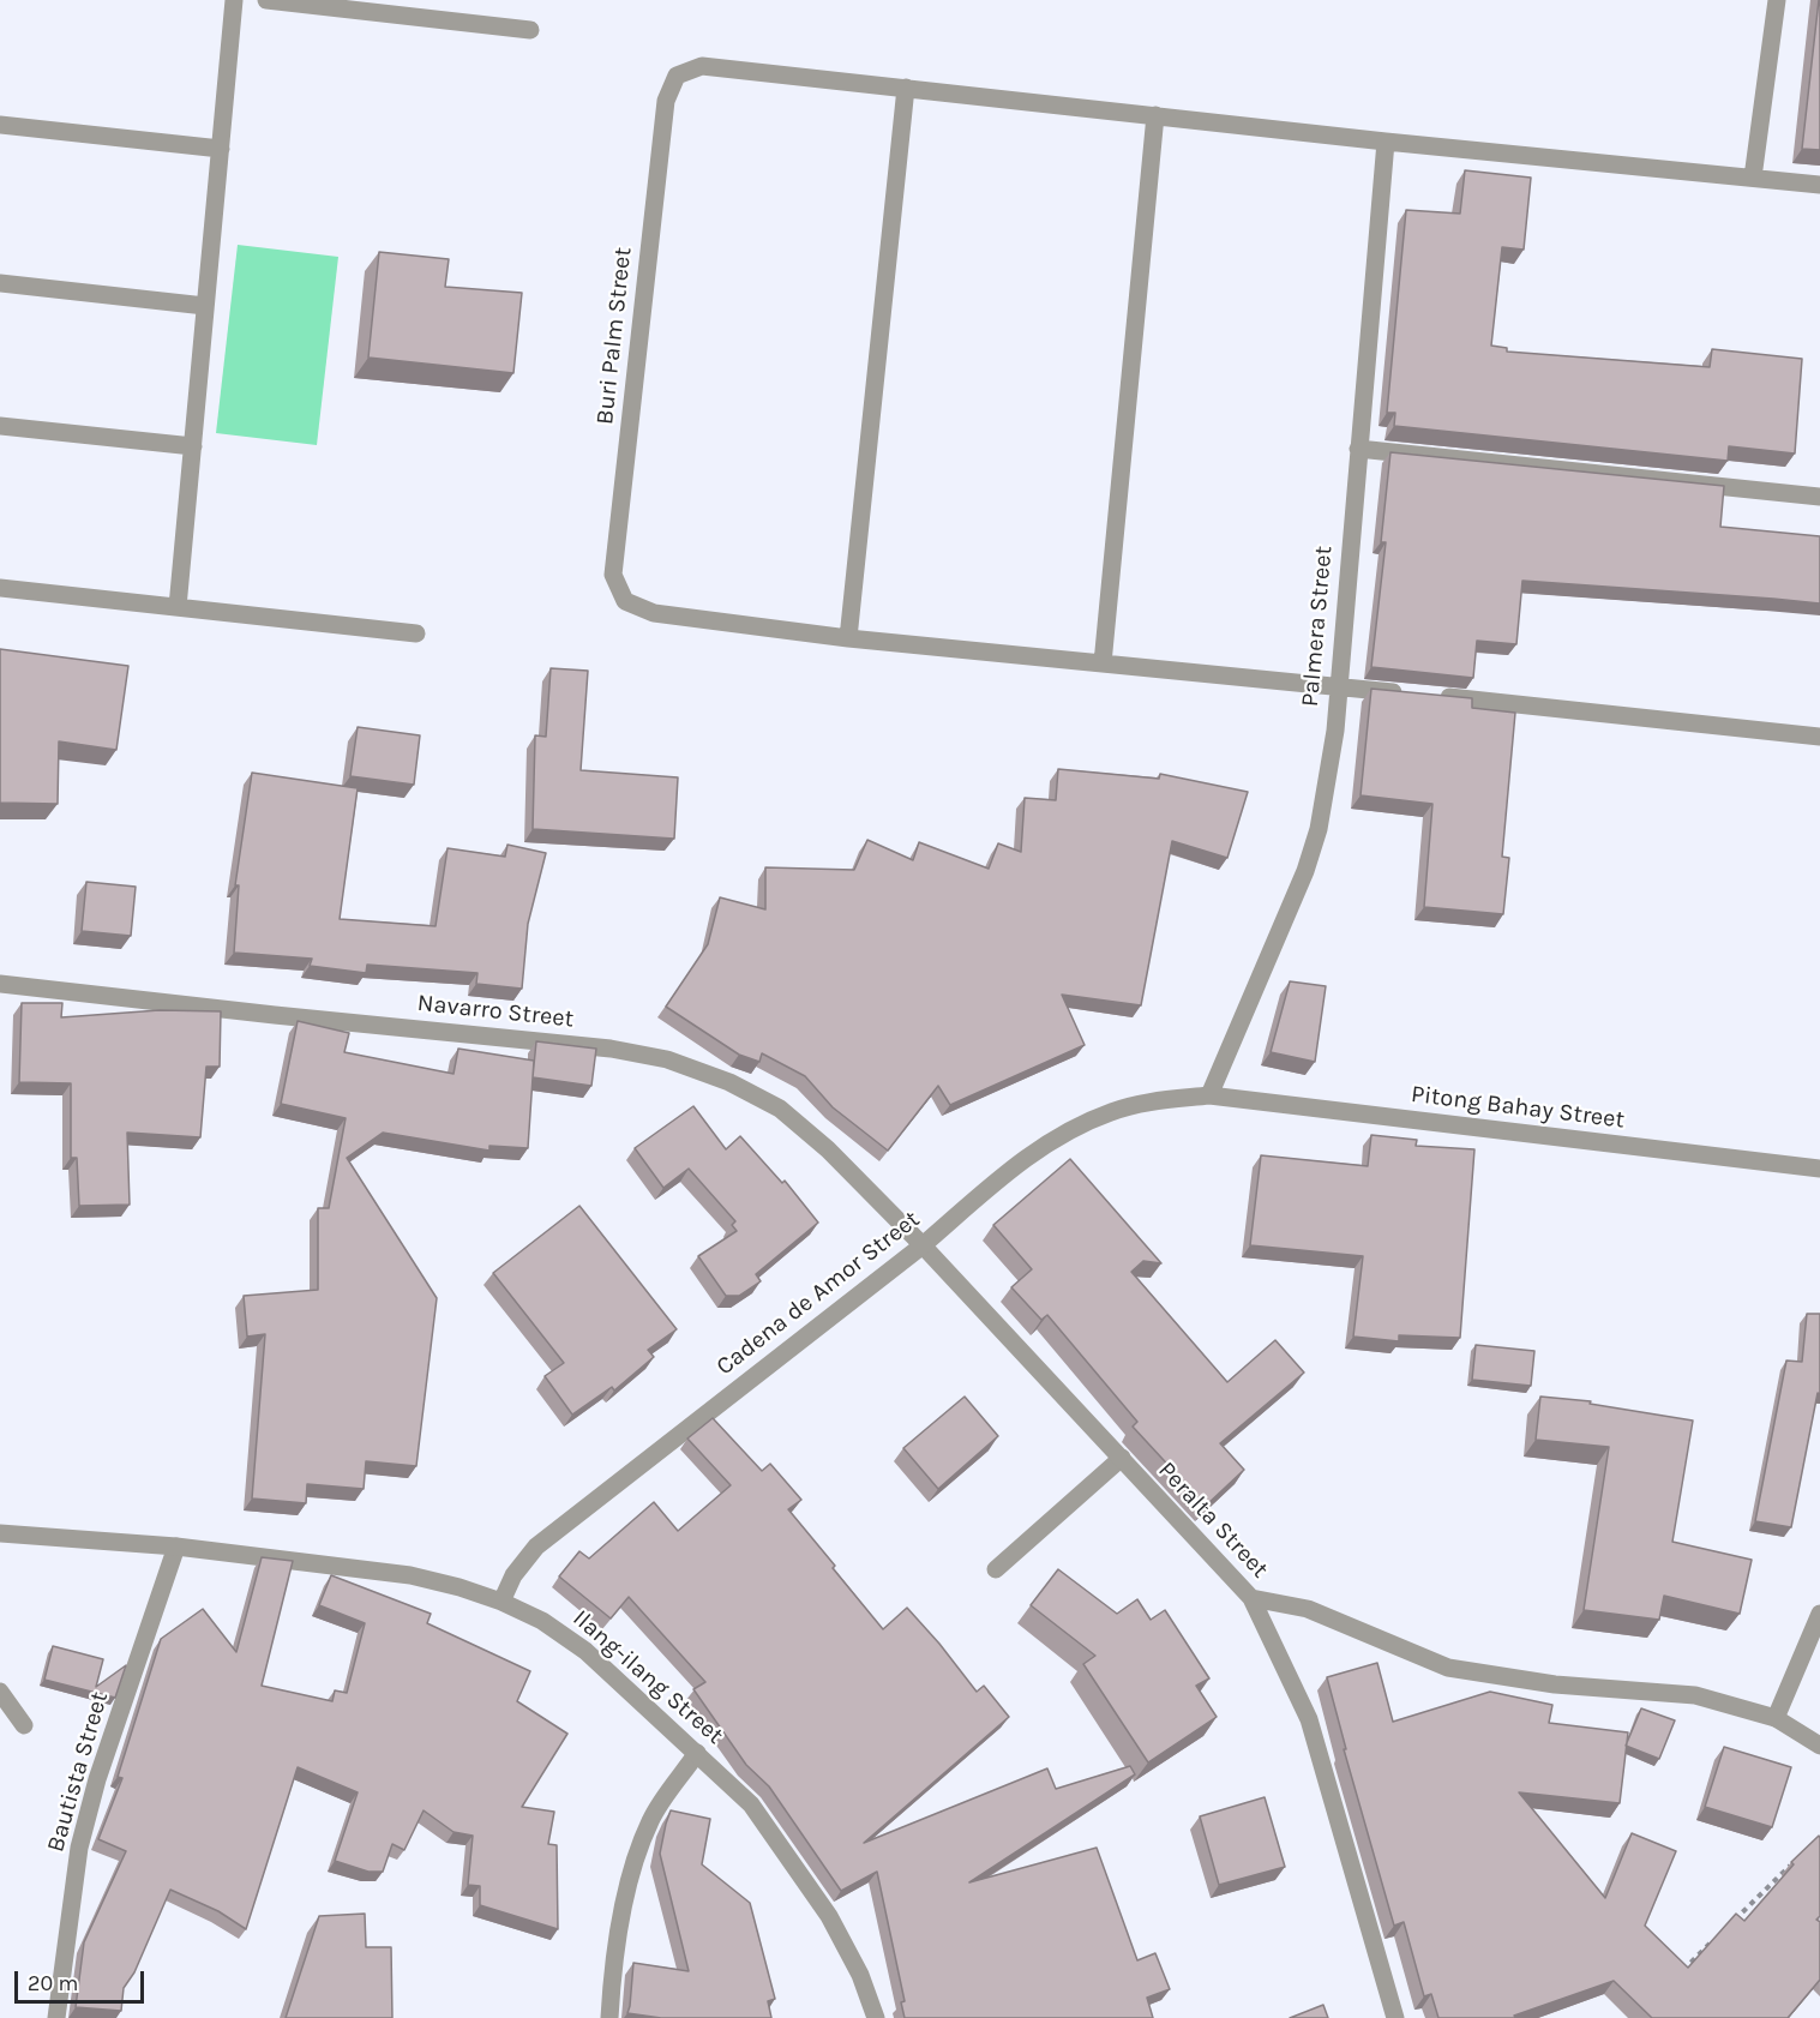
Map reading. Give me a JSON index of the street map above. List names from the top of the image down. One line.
{"streets":{"street":["Buri Palm Street","Palmera Street","Navarro Street","Pitong Bahay Street","Cadena de Amor Street","Peralta Street","Ilang-ilang Street","Bautista Street"]},"crossings":[["Palmera Street","Pitong Bahay Street"],["Palmera Street","Cadena de Amor Street"],["Navarro Street","Cadena de Amor Street"],["Navarro Street","Peralta Street"],["Pitong Bahay Street","Cadena de Amor Street"],["Cadena de Amor Street","Peralta Street"],["Cadena de Amor Street","Ilang-ilang Street"],["Ilang-ilang Street","Bautista Street"]],"scale_bar":"20 m"}
